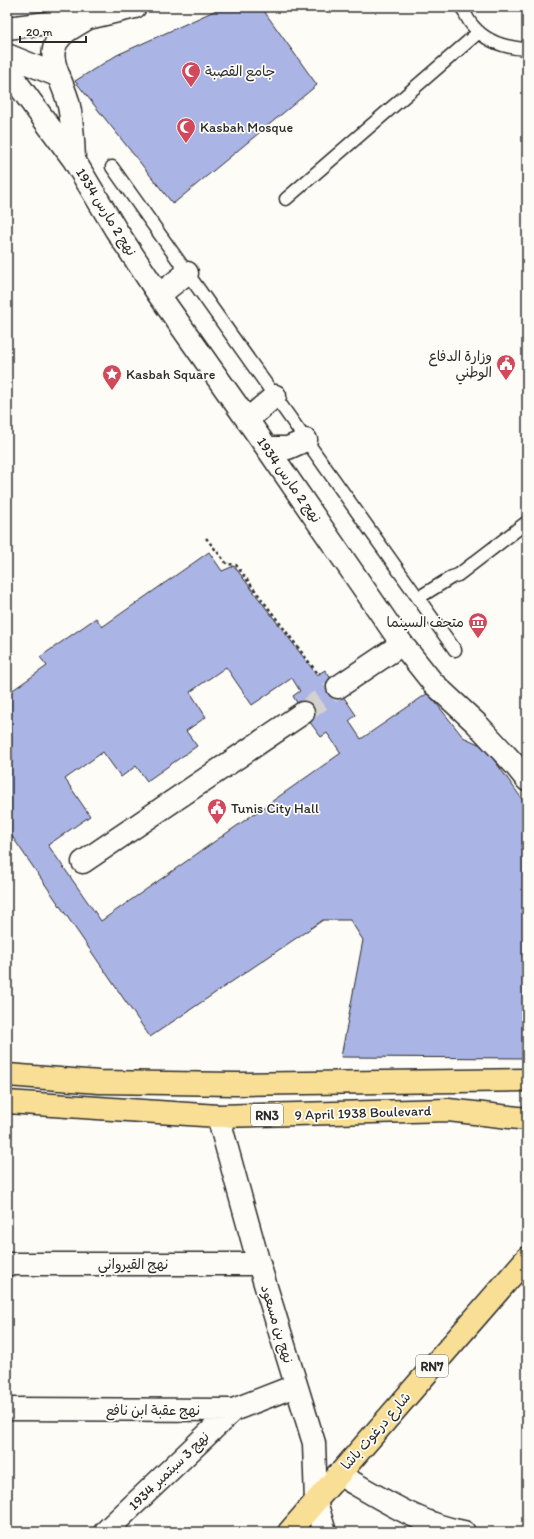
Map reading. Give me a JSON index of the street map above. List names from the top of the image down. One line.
{"streets":{"main road":["9 April 1938 Boulevard","RN3","RN7","شارع درغوث باشا"],"street":["نهج 2 مارس 1934","نهج القيرواني","نهج بن مسعود","نهج عقبة ابن نافع","نهج 3 سبتمبر 1934"]},"crossings":[["9 April 1938 Boulevard","نهج بن مسعود"],["نهج القيرواني","نهج بن مسعود"],["نهج بن مسعود","نهج عقبة ابن نافع"],["نهج بن مسعود","شارع درغوث باشا"],["نهج عقبة ابن نافع","نهج 3 سبتمبر 1934"]],"places":{"mosque":["جامع القصبة","Kasbah Mosque"],"public building":["وزارة الدفاع الوطني","Tunis City Hall"],"place":["Kasbah Square"],"museum":["متحف السينما"]},"scale_bar":"20 m"}
